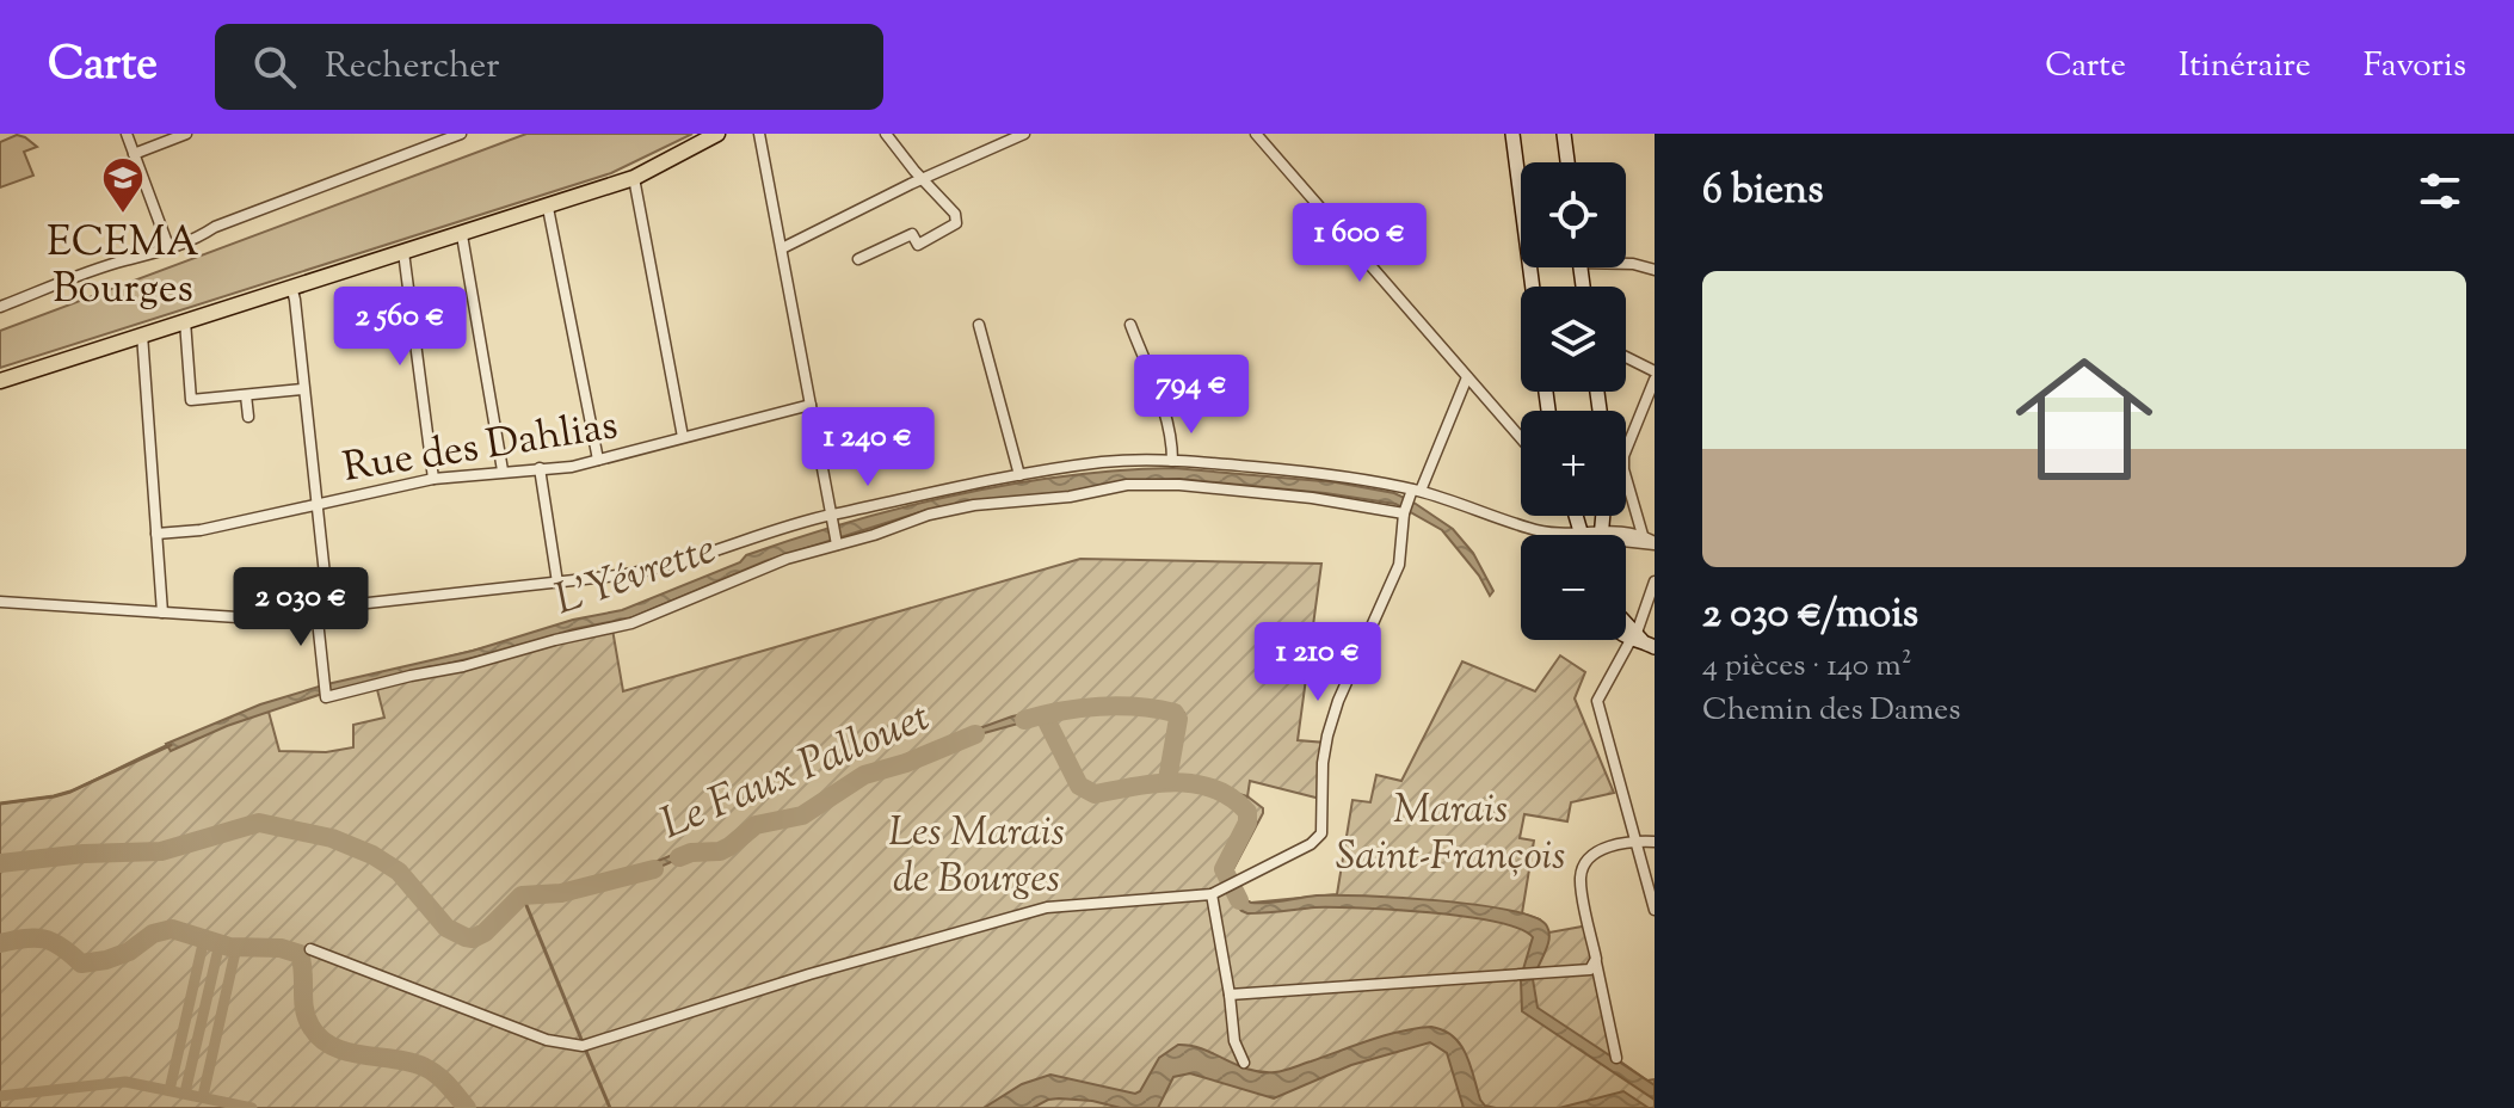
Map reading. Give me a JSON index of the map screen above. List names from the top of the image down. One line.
{"streets":{"street":["Rue des Dahlias"]},"water":["L'Yévrette","Le Faux Pallouet"],"parks":["Marais Saint-François","Les Marais de Bourges"],"places":{"school or university":["ECEMA Bourges"]},"page":{"header":"Carte","search":"Rechercher","nav":["Carte","Itinéraire","Favoris"],"heading":"6 biens","map_buttons":["+","−"],"price":["1 600 €","2 560 €","794 €","1 240 €","2 030 €","1 210 €"],"list":[{"name":"2 030 €/mois","note":"4 pièces · 140 m² · Chemin des Dames"}]}}
